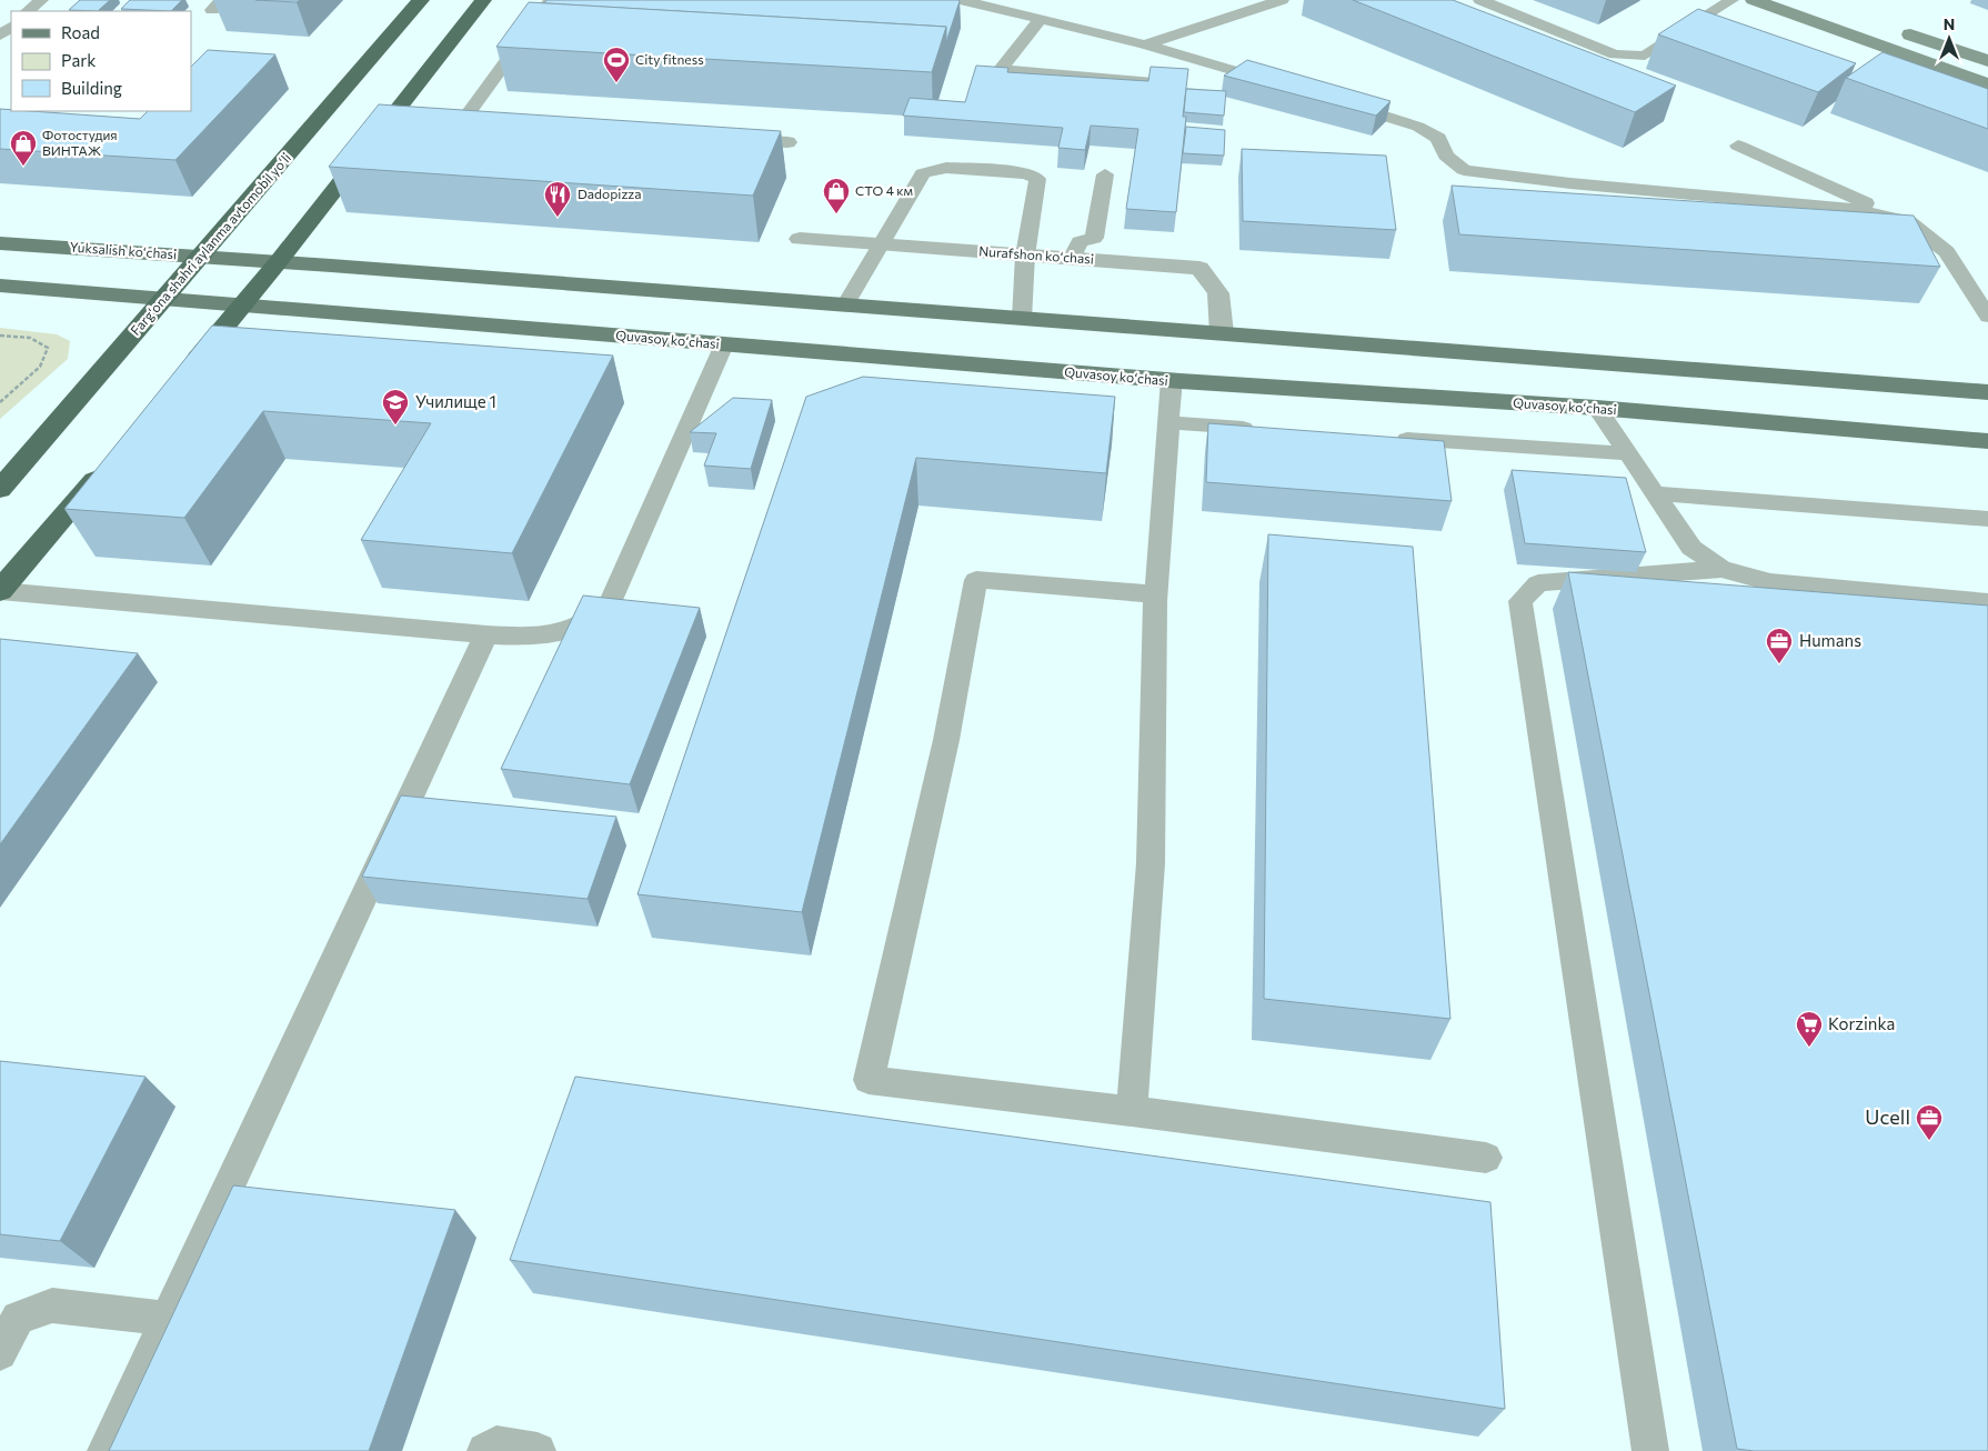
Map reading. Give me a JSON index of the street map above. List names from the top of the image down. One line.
{"streets":{"highway":["Fargʻona shahri aylanma avtomobil yoʻli"],"main road":["Yuksalish koʻchasi","Quvasoy koʻchasi"],"street":["Nurafshon koʻchasi"]},"crossings":[["Fargʻona shahri aylanma avtomobil yoʻli","Yuksalish koʻchasi"]],"places":{"sports":["City fitness"],"shop":["Фотостудия ВИНТАЖ","СТО 4 км"],"restaurant":["Dadopizza"],"school or university":["Училище 1"],"office":["Humans","Ucell"],"supermarket":["Korzinka"]},"legend":["Road","Park","Building"],"north":"top"}
